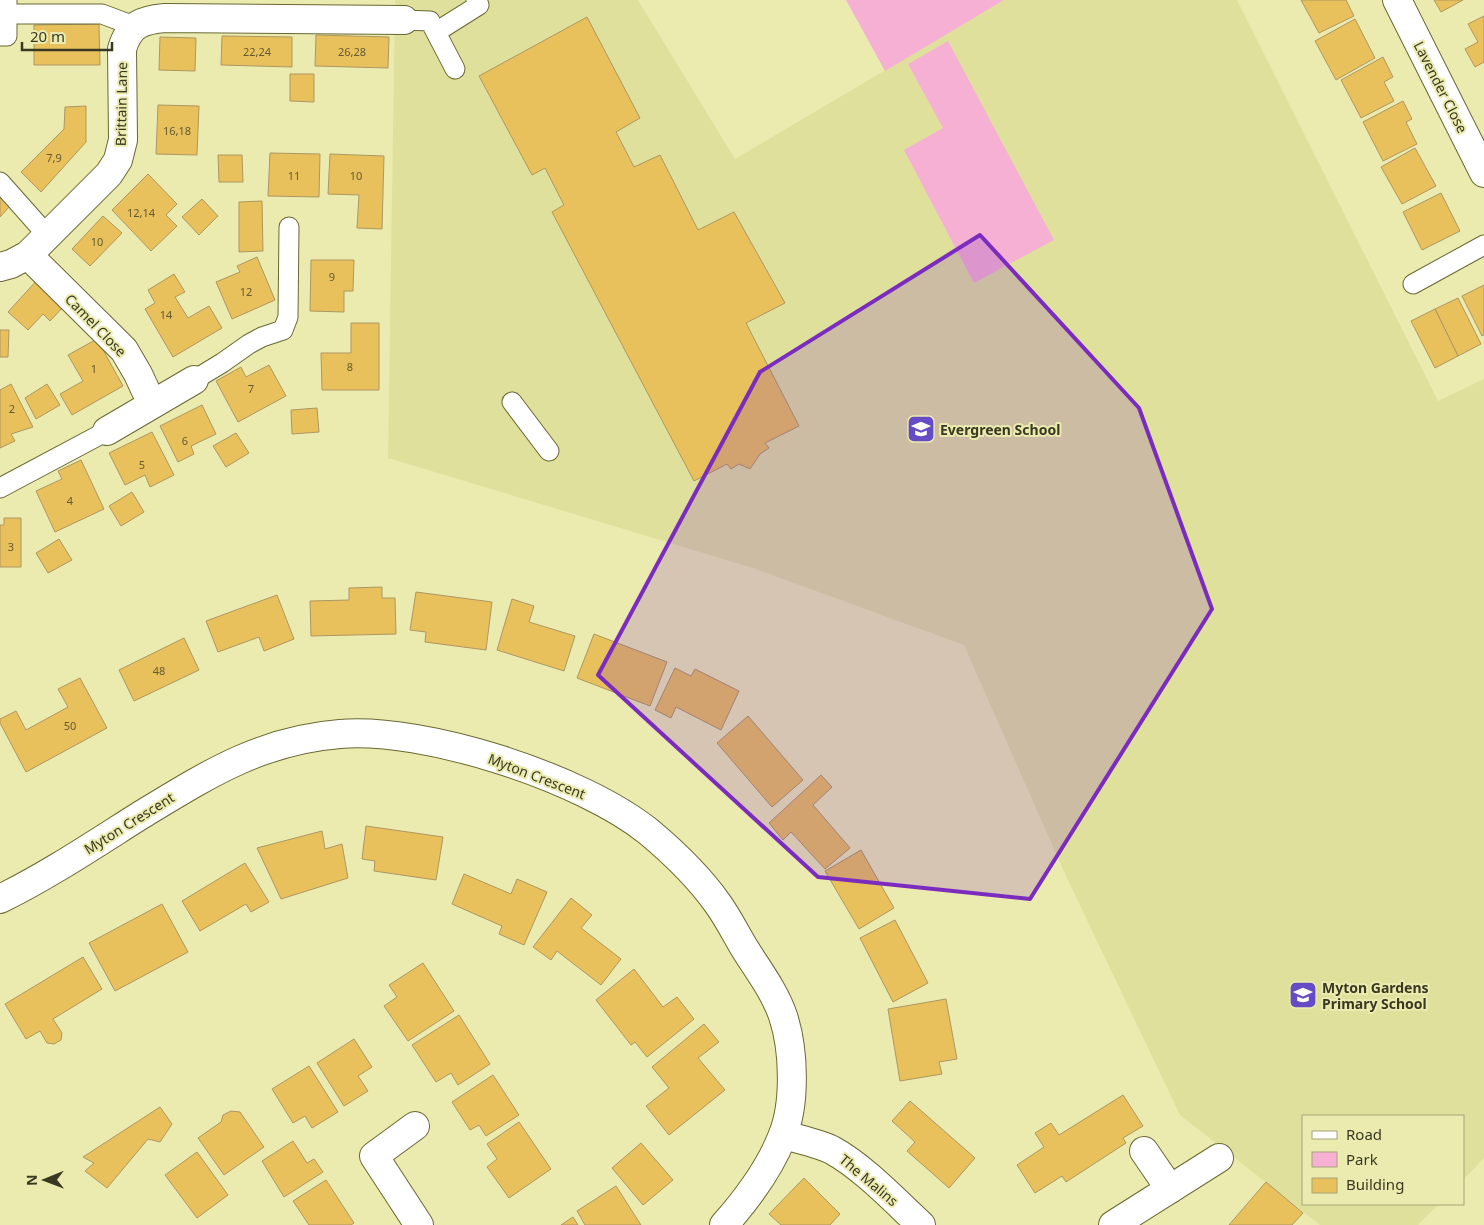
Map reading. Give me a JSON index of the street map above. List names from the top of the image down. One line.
{"streets":{"street":["Lavender Close","Brittain Lane","Camel Close","Myton Crescent","The Malins"]},"crossings":[["Brittain Lane","Camel Close"],["Myton Crescent","The Malins"]],"places":{"school or university":["Evergreen School","Myton Gardens Primary School"]},"house_numbers":["22,24","26,28","16,18","7,9","11","10","12,14","10","9","12","14","8","1","7","2","6","5","4","3","48","50"],"legend":["Road","Park","Building"],"scale_bar":"20 m","north":"left"}
